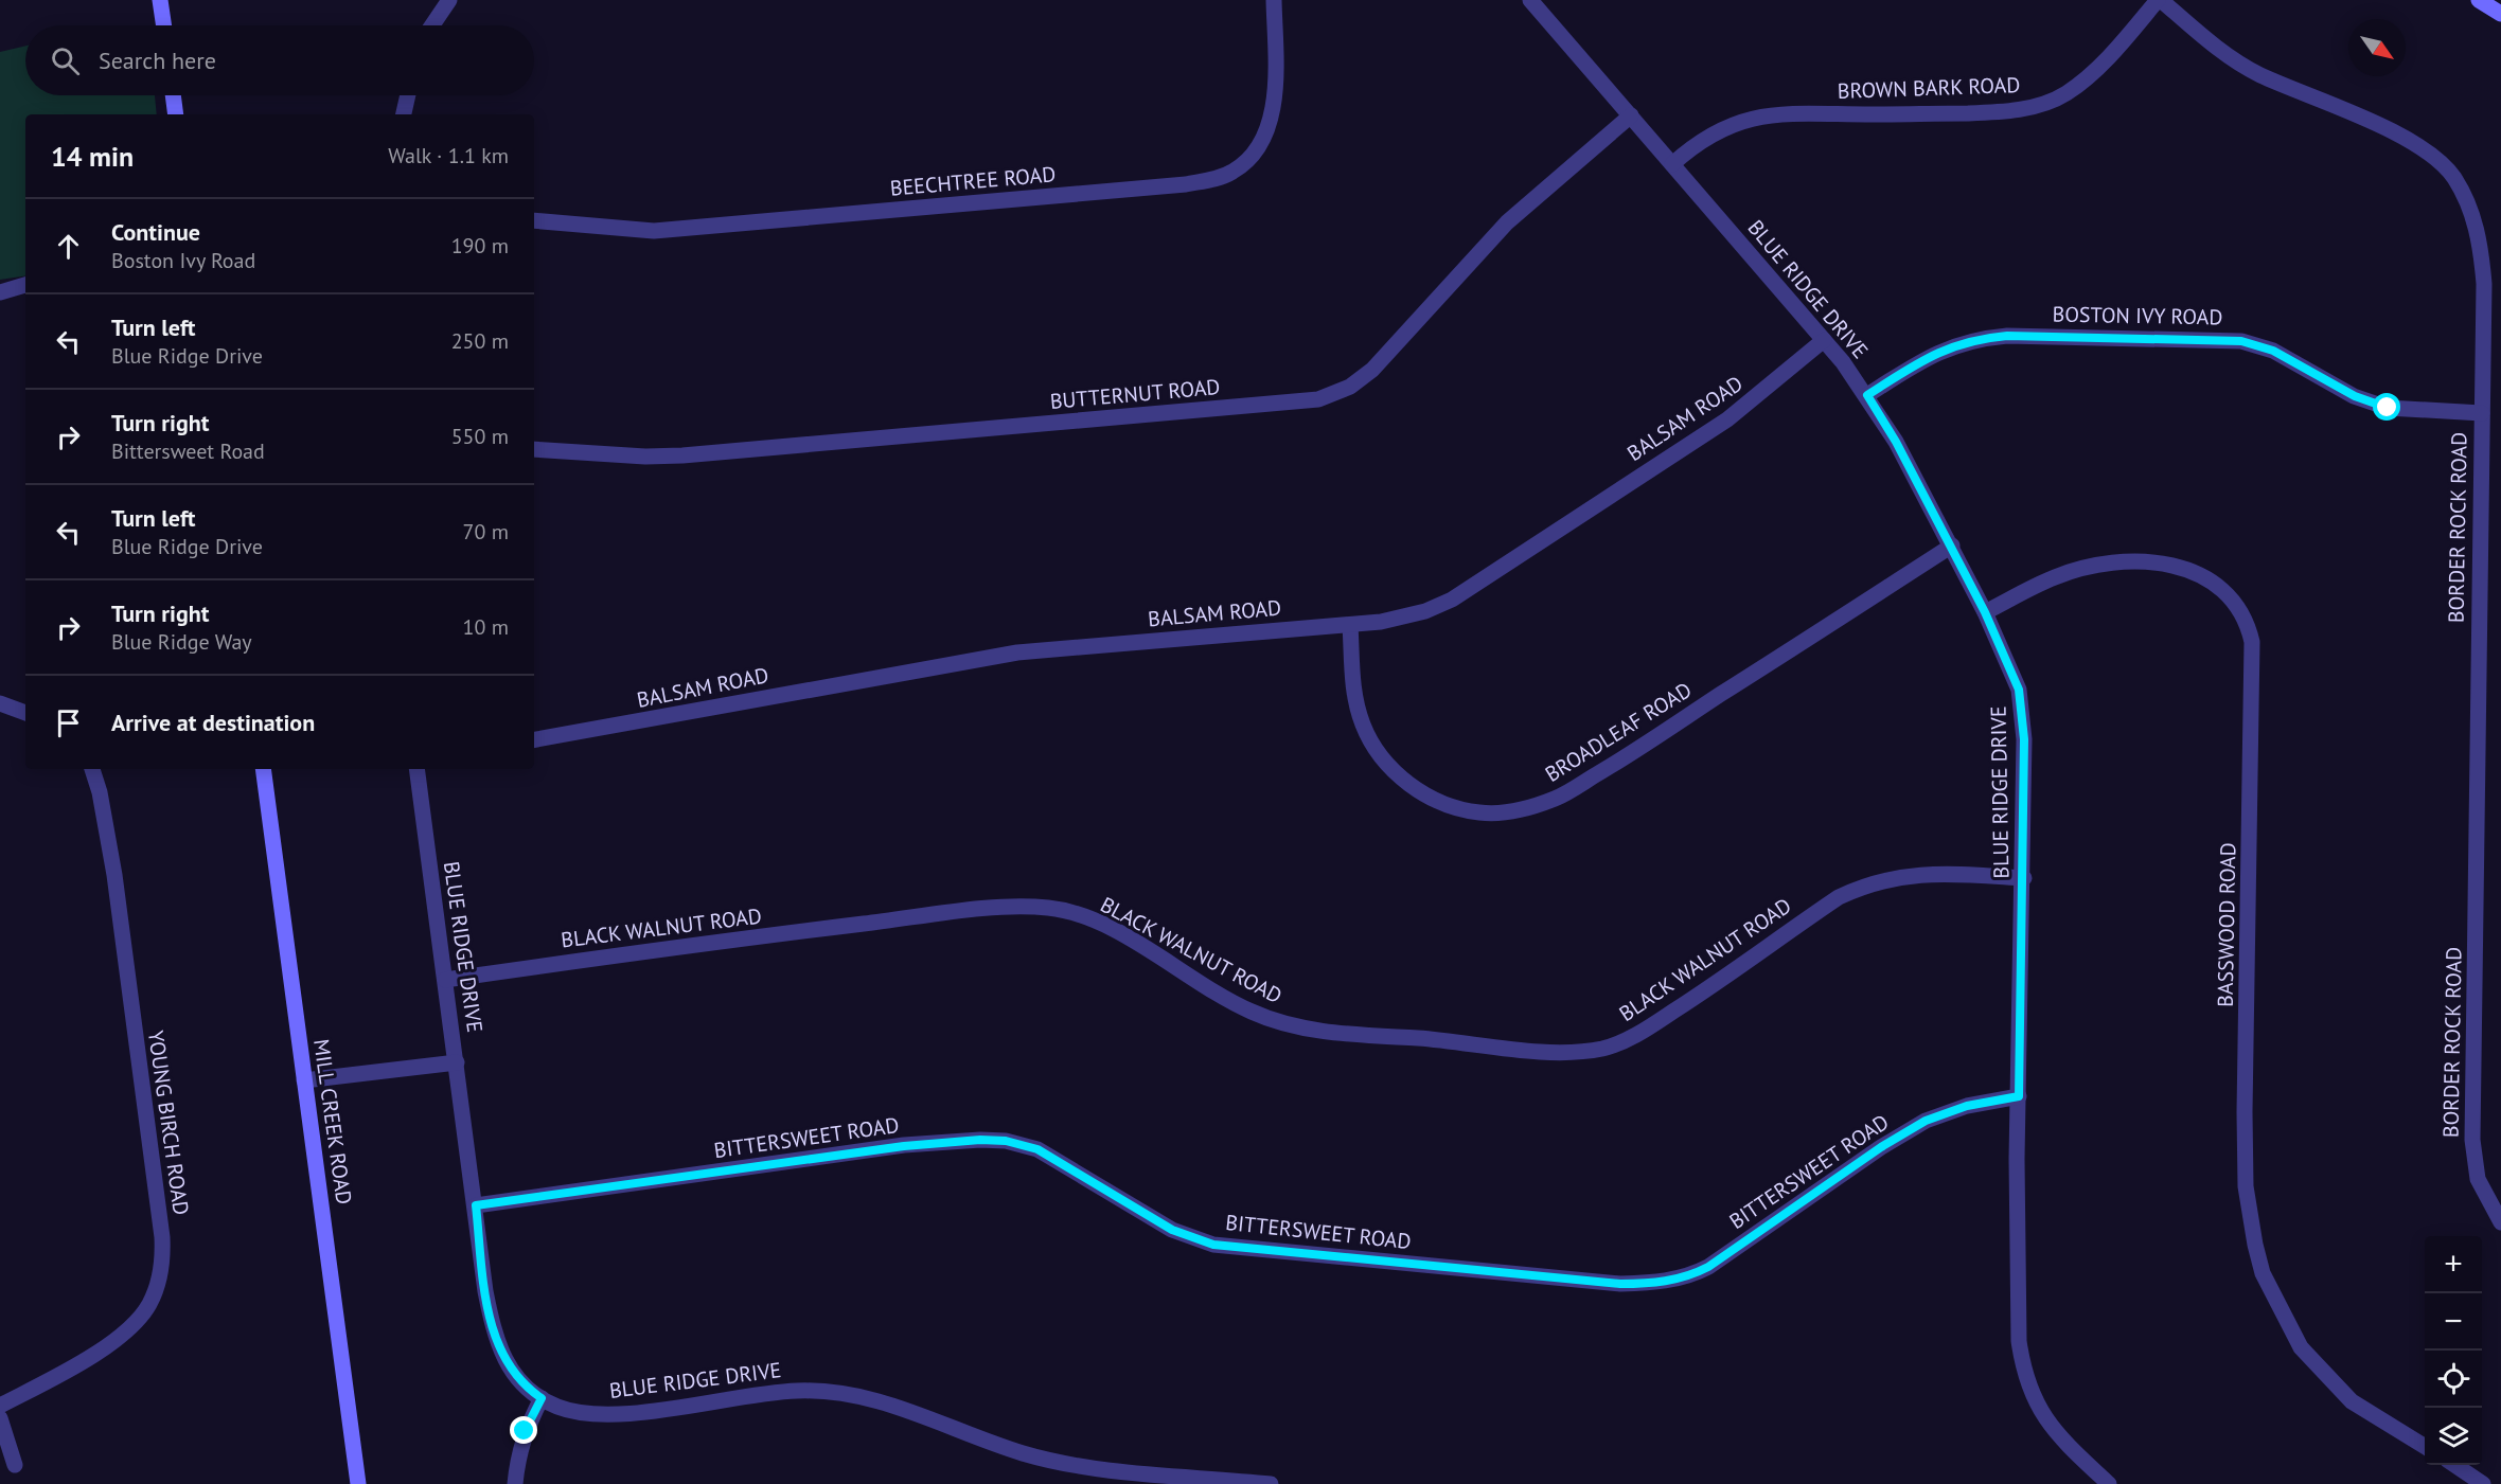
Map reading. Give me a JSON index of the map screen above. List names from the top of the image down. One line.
{"streets":{"main road":["MILL CREEK ROAD"],"street":["BROWN BARK ROAD","BEECHTREE ROAD","BLUE RIDGE DRIVE","BOSTON IVY ROAD","BUTTERNUT ROAD","BALSAM ROAD","BORDER ROCK ROAD","BROADLEAF ROAD","BASSWOOD ROAD","BLACK WALNUT ROAD","YOUNG BIRCH ROAD","BITTERSWEET ROAD"]},"crossings":[["BROWN BARK ROAD","BLUE RIDGE DRIVE"],["BROWN BARK ROAD","BORDER ROCK ROAD"],["BLUE RIDGE DRIVE","BOSTON IVY ROAD"],["BLUE RIDGE DRIVE","BUTTERNUT ROAD"],["BLUE RIDGE DRIVE","BALSAM ROAD"],["BLUE RIDGE DRIVE","BROADLEAF ROAD"],["BLUE RIDGE DRIVE","BASSWOOD ROAD"],["BLUE RIDGE DRIVE","BLACK WALNUT ROAD"],["BLUE RIDGE DRIVE","BITTERSWEET ROAD"],["BOSTON IVY ROAD","BORDER ROCK ROAD"],["BALSAM ROAD","BROADLEAF ROAD"]],"north":"bottom right","page":{"search":"Search here","heading":["14 min","Walk · 1.1 km"],"list":[["Continue","Boston Ivy Road","190 m"],["Turn left","Blue Ridge Drive","250 m"],["Turn right","Bittersweet Road","550 m"],["Turn left","Blue Ridge Drive","70 m"],["Turn right","Blue Ridge Way","10 m"],"Arrive at destination"],"map_buttons":["+","−"]}}
